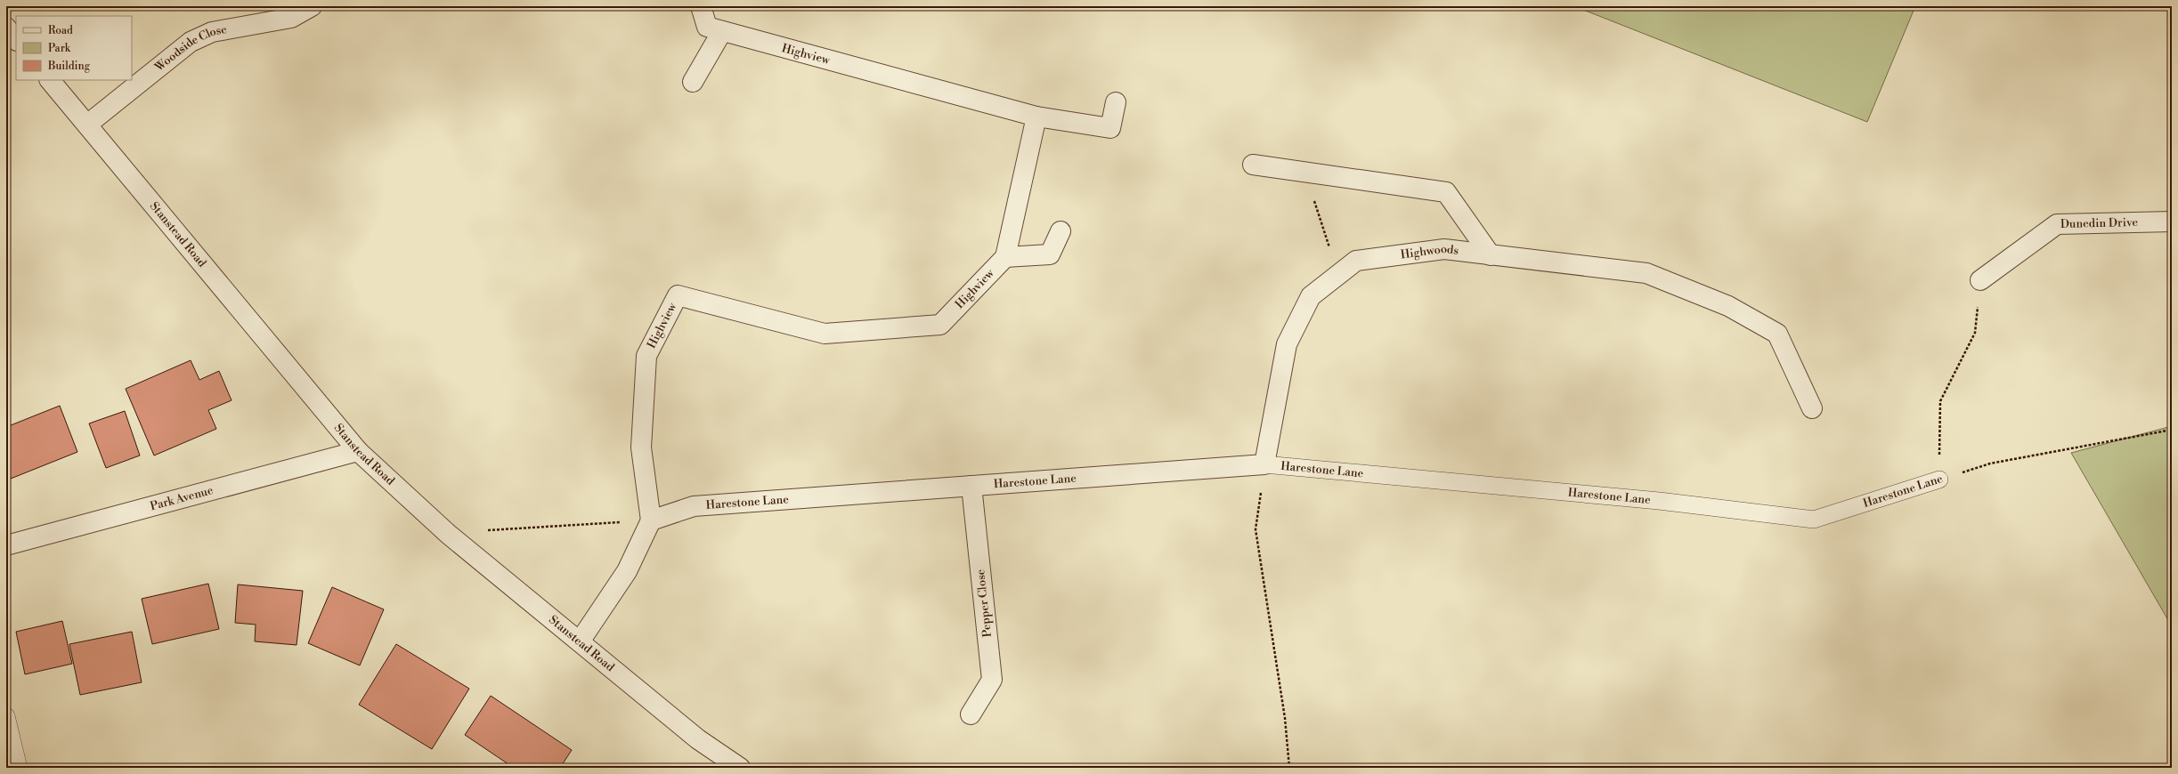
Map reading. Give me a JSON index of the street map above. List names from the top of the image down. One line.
{"streets":{"street":["Woodside Close","Highview","Dunedin Drive","Stanstead Road","Highwoods","Harestone Lane","Park Avenue","Pepper Close"]},"crossings":[["Woodside Close","Stanstead Road"],["Highview","Harestone Lane"],["Stanstead Road","Park Avenue"],["Highwoods","Harestone Lane"],["Harestone Lane","Pepper Close"]],"legend":["Road","Park","Building"]}
